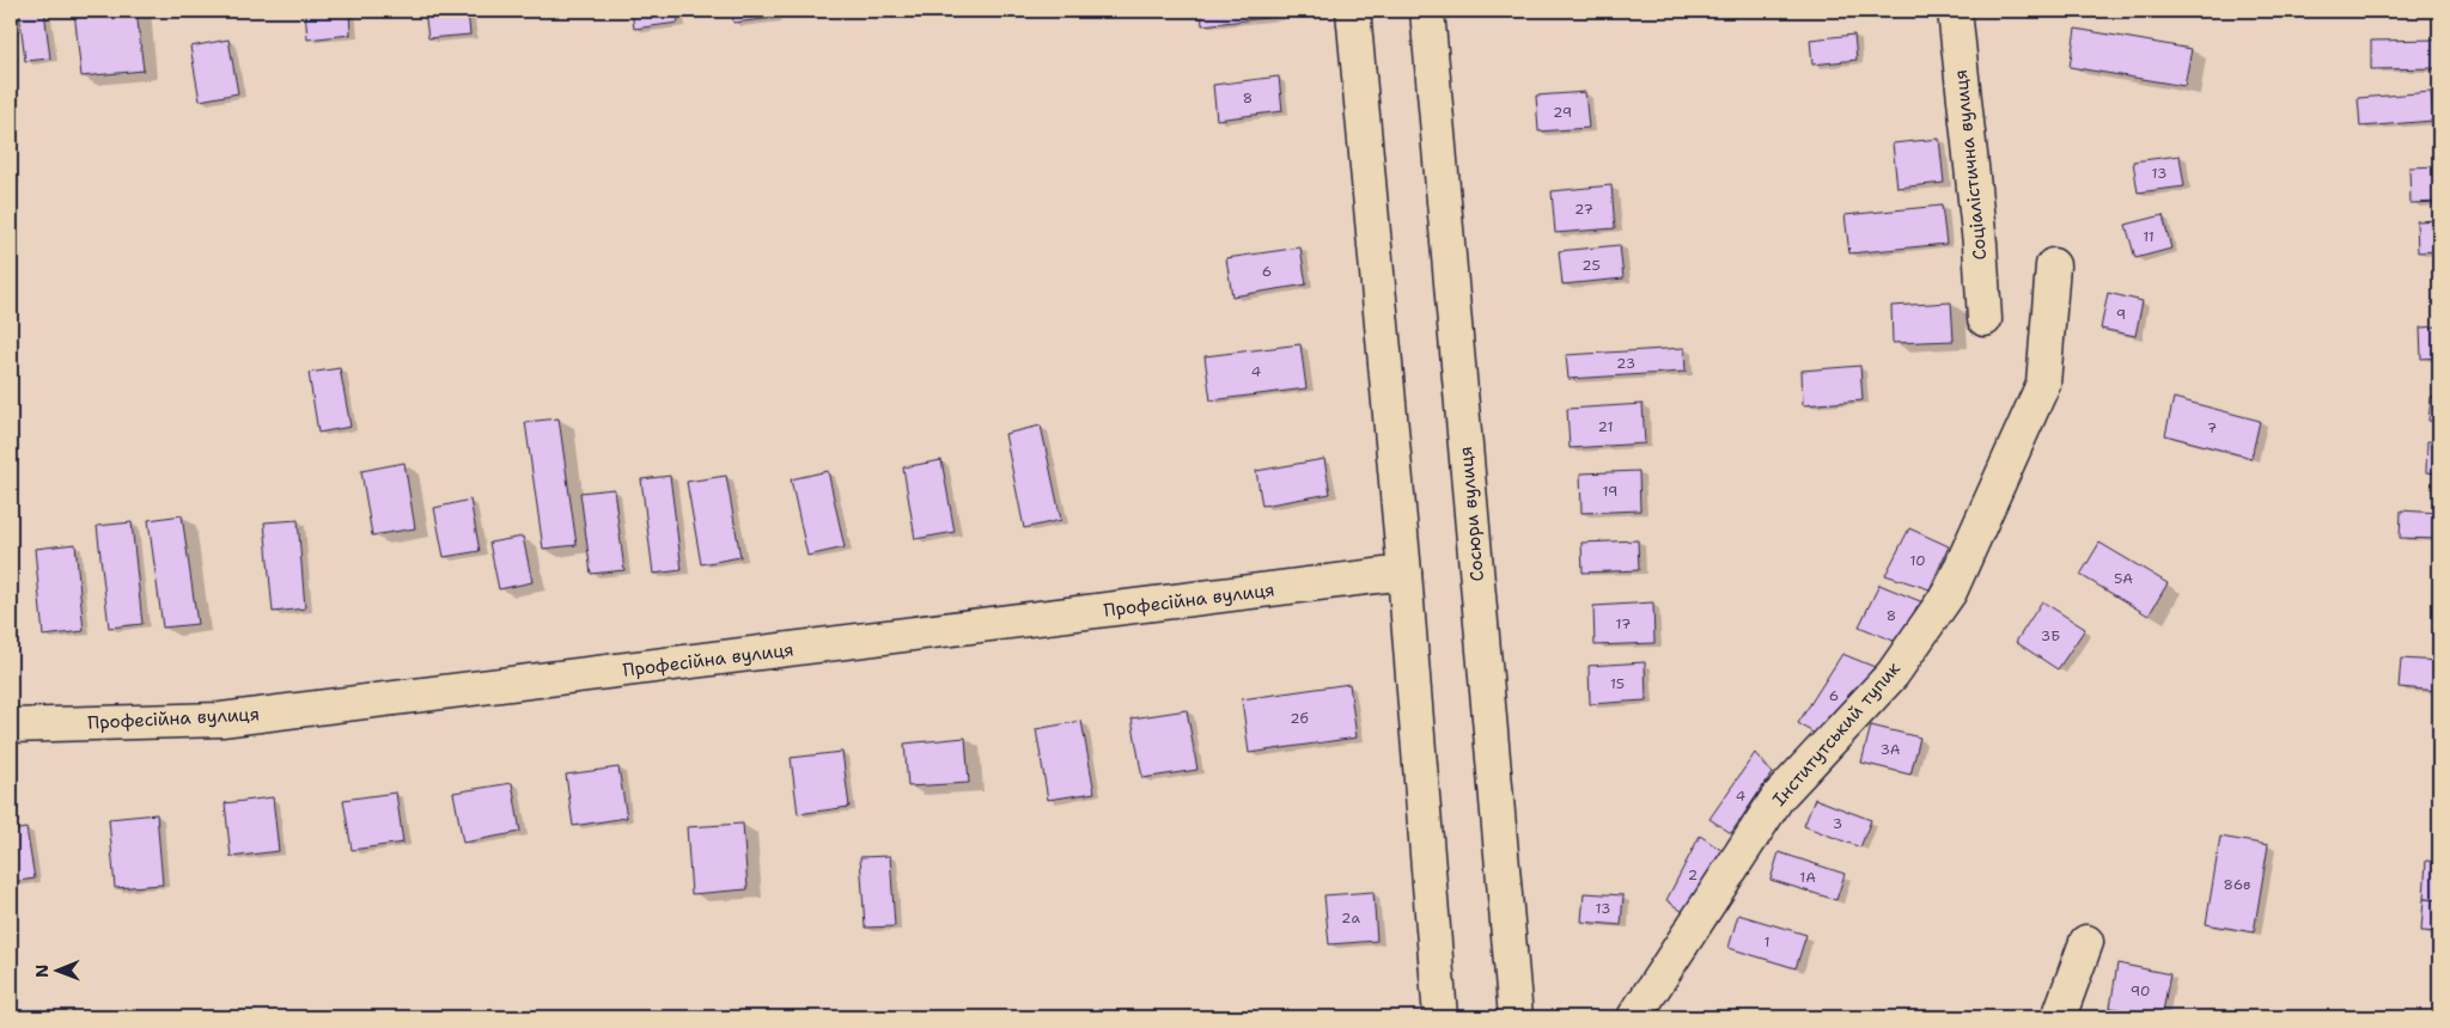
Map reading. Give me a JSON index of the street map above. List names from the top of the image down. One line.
{"streets":{"street":["Соціалістична вулиця","Сосюри вулиця","Професійна вулиця","Інститутський тупик"]},"house_numbers":["8","29","13","27","11","25","6","9","23","4","21","7","19","10","5А","8","17","3Б","15","6","2б","3А","4","3","2","1А","86в","13","2а","1","90"],"north":"left"}
